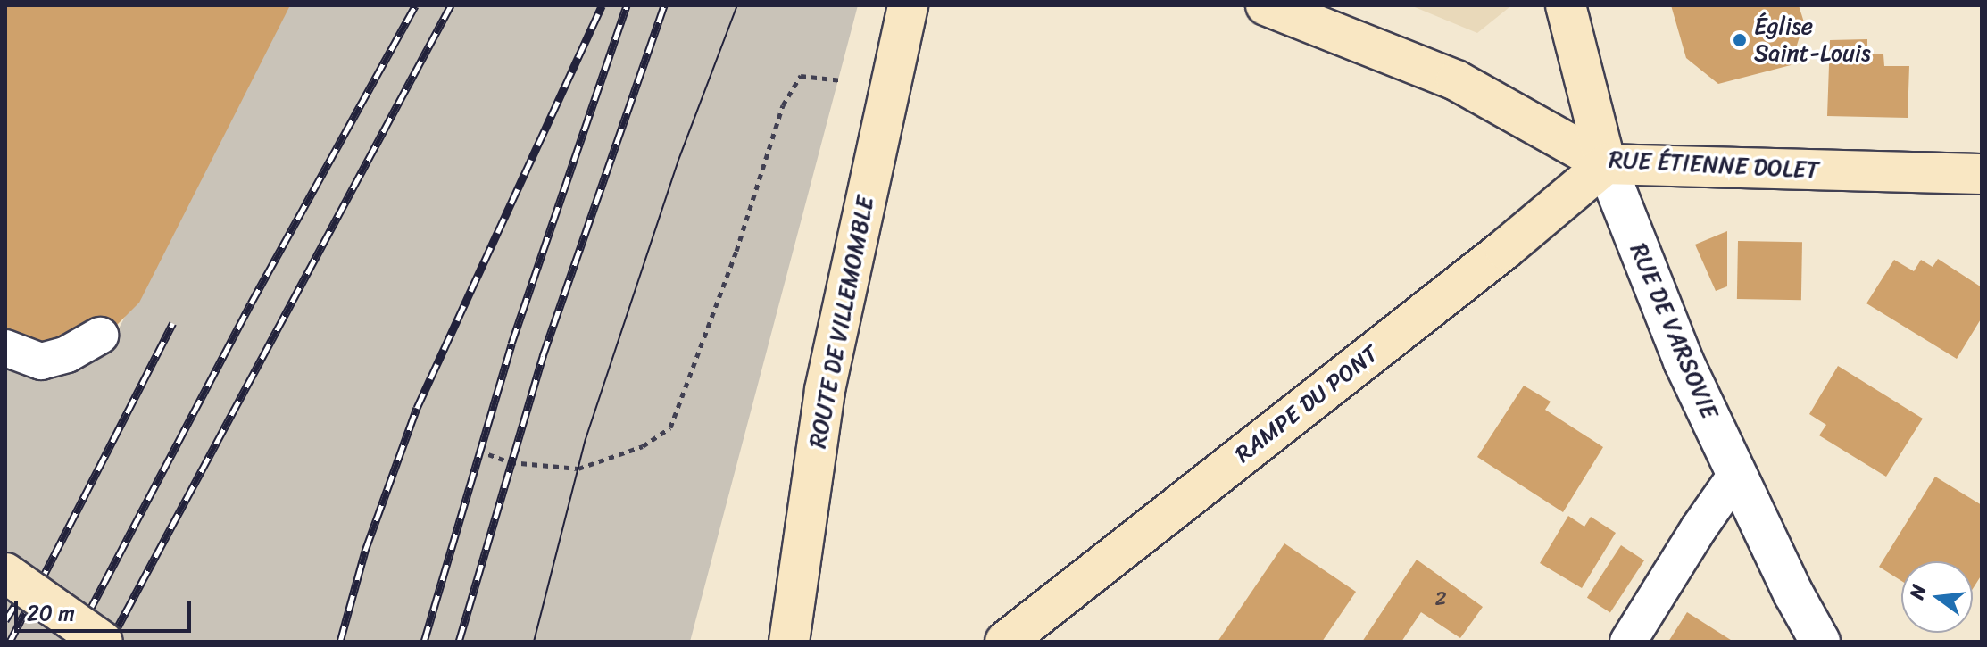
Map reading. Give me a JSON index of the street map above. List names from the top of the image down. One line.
{"streets":{"street":["RUE ÉTIENNE DOLET","ROUTE DE VILLEMOMBLE","RUE DE VARSOVIE","RAMPE DU PONT"]},"crossings":[["RUE ÉTIENNE DOLET","RUE DE VARSOVIE"],["RUE ÉTIENNE DOLET","RAMPE DU PONT"],["RUE DE VARSOVIE","RAMPE DU PONT"]],"places":["Église Saint-Louis"],"house_numbers":["2"],"scale_bar":"20 m","north":"left"}
